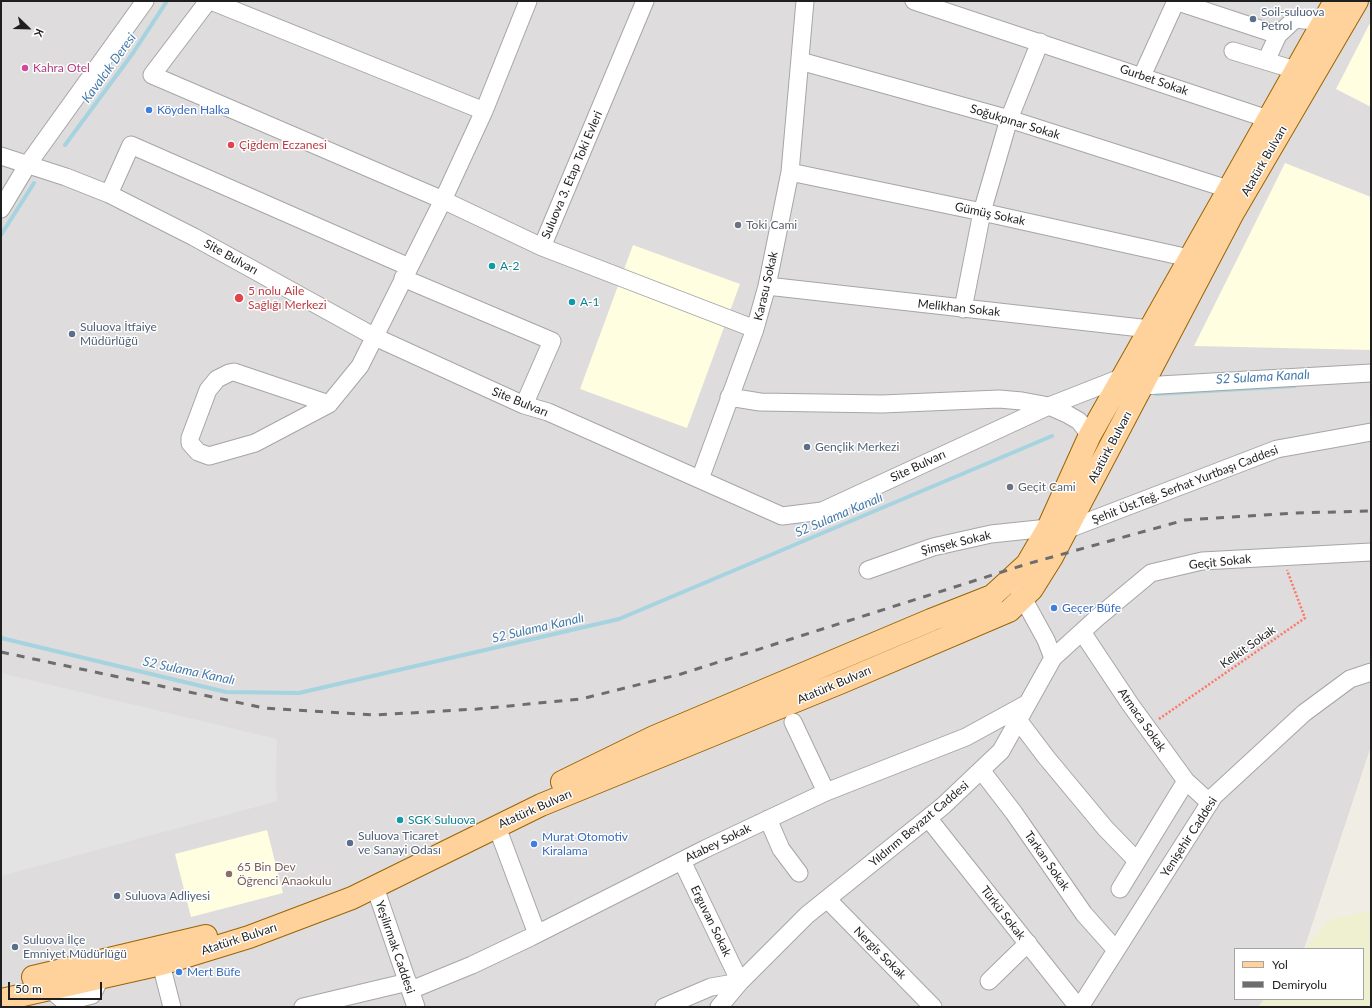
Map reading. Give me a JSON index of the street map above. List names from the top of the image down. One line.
{"streets":{"main road":["Atatürk Bulvarı"],"street":["Gurbet Sokak","Soğukpınar Sokak","Suluova 3. Etap Toki Evleri","Gümüş Sokak","Site Bulvarı","Karasu Sokak","Melikhan Sokak","Şehit Üst.Teğ. Serhat Yurtbaşı Caddesi","Şimşek Sokak","Geçit Sokak","Atmaca Sokak","Yıldırım Beyazıt Caddesi","Yenişehir Caddesi","Atabey Sokak","Tarkan Sokak","Türkü Sokak","Erguvan Sokak","Yeşilırmak Caddesi","Nergis Sokak"],"path":["Kelkit Sokak"]},"crossings":[["Gurbet Sokak","Atatürk Bulvarı"],["Soğukpınar Sokak","Atatürk Bulvarı"],["Soğukpınar Sokak","Karasu Sokak"],["Atatürk Bulvarı","Gümüş Sokak"],["Atatürk Bulvarı","Site Bulvarı"],["Atatürk Bulvarı","Melikhan Sokak"],["Atatürk Bulvarı","Şehit Üst.Teğ. Serhat Yurtbaşı Caddesi"],["Atatürk Bulvarı","Şimşek Sokak"],["Atatürk Bulvarı","Yeşilırmak Caddesi"],["Gümüş Sokak","Karasu Sokak"],["Site Bulvarı","Karasu Sokak"],["Karasu Sokak","Melikhan Sokak"],["Şehit Üst.Teğ. Serhat Yurtbaşı Caddesi","Şimşek Sokak"],["Geçit Sokak","Kelkit Sokak"],["Geçit Sokak","Atmaca Sokak"],["Geçit Sokak","Yıldırım Beyazıt Caddesi"],["Kelkit Sokak","Atmaca Sokak"],["Atmaca Sokak","Yenişehir Caddesi"],["Yıldırım Beyazıt Caddesi","Atabey Sokak"],["Yıldırım Beyazıt Caddesi","Tarkan Sokak"],["Yıldırım Beyazıt Caddesi","Türkü Sokak"],["Yıldırım Beyazıt Caddesi","Erguvan Sokak"],["Yıldırım Beyazıt Caddesi","Nergis Sokak"],["Yenişehir Caddesi","Tarkan Sokak"],["Yenişehir Caddesi","Türkü Sokak"],["Atabey Sokak","Erguvan Sokak"],["Atabey Sokak","Yeşilırmak Caddesi"]],"water":["Kavalcık Deresi","S2 Sulama Kanalı"],"places":["Soil-suluova Petrol","Kahra Otel","Köyden Halka","Çiğdem Eczanesi","Toki Cami","A-2","5 nolu Aile Sağlığı Merkezi","A-1","Suluova İtfaiye Müdürlüğü","Gençlik Merkezi","Geçit Cami","Geçer Büfe","SGK Suluova","Suluova Ticaret ve Sanayi Odası","Murat Otomotiv Kiralama","65 Bin Dev Öğrenci Anaokulu","Suluova Adliyesi","Suluova İlçe Emniyet Müdürlüğü","Mert Büfe"],"legend":["Yol","Demiryolu"],"scale_bar":"50 m","north":"bottom right"}
